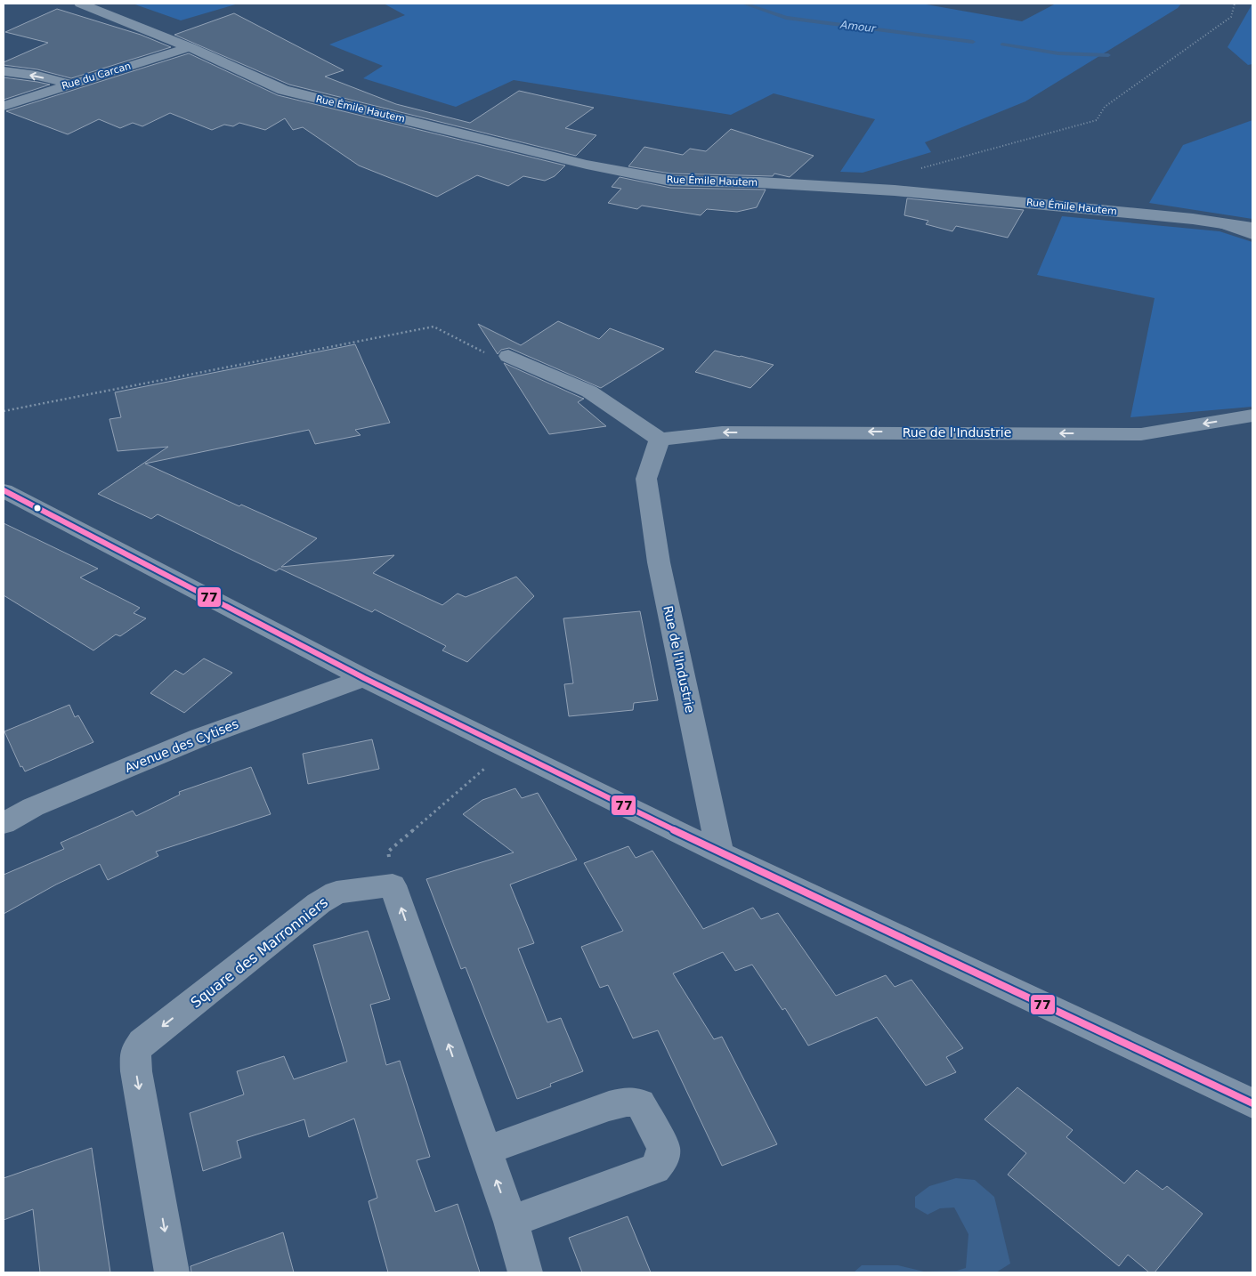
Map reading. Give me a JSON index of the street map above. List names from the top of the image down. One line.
{"streets":{"street":["Rue du Carcan","Rue Émile Hautem","Rue de l'Industrie","Avenue des Cytises","Square des Marronniers"]},"crossings":[["Rue du Carcan","Rue Émile Hautem"]],"one_way":["Rue de l'Industrie","Square des Marronniers"],"water":["Amour"],"lines":["transit line 77"]}
